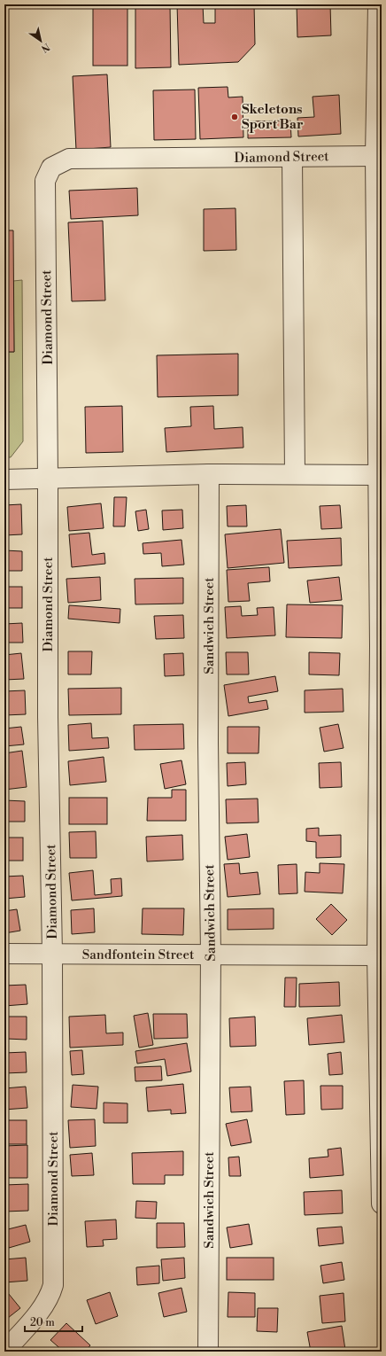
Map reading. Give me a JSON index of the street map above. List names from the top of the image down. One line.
{"streets":{"street":["Diamond Street","Sandwich Street","Sandfontein Street"]},"crossings":[["Diamond Street","Sandfontein Street"],["Sandwich Street","Sandfontein Street"]],"places":["Skeletons Sport Bar"],"scale_bar":"20 m","north":"bottom right"}
